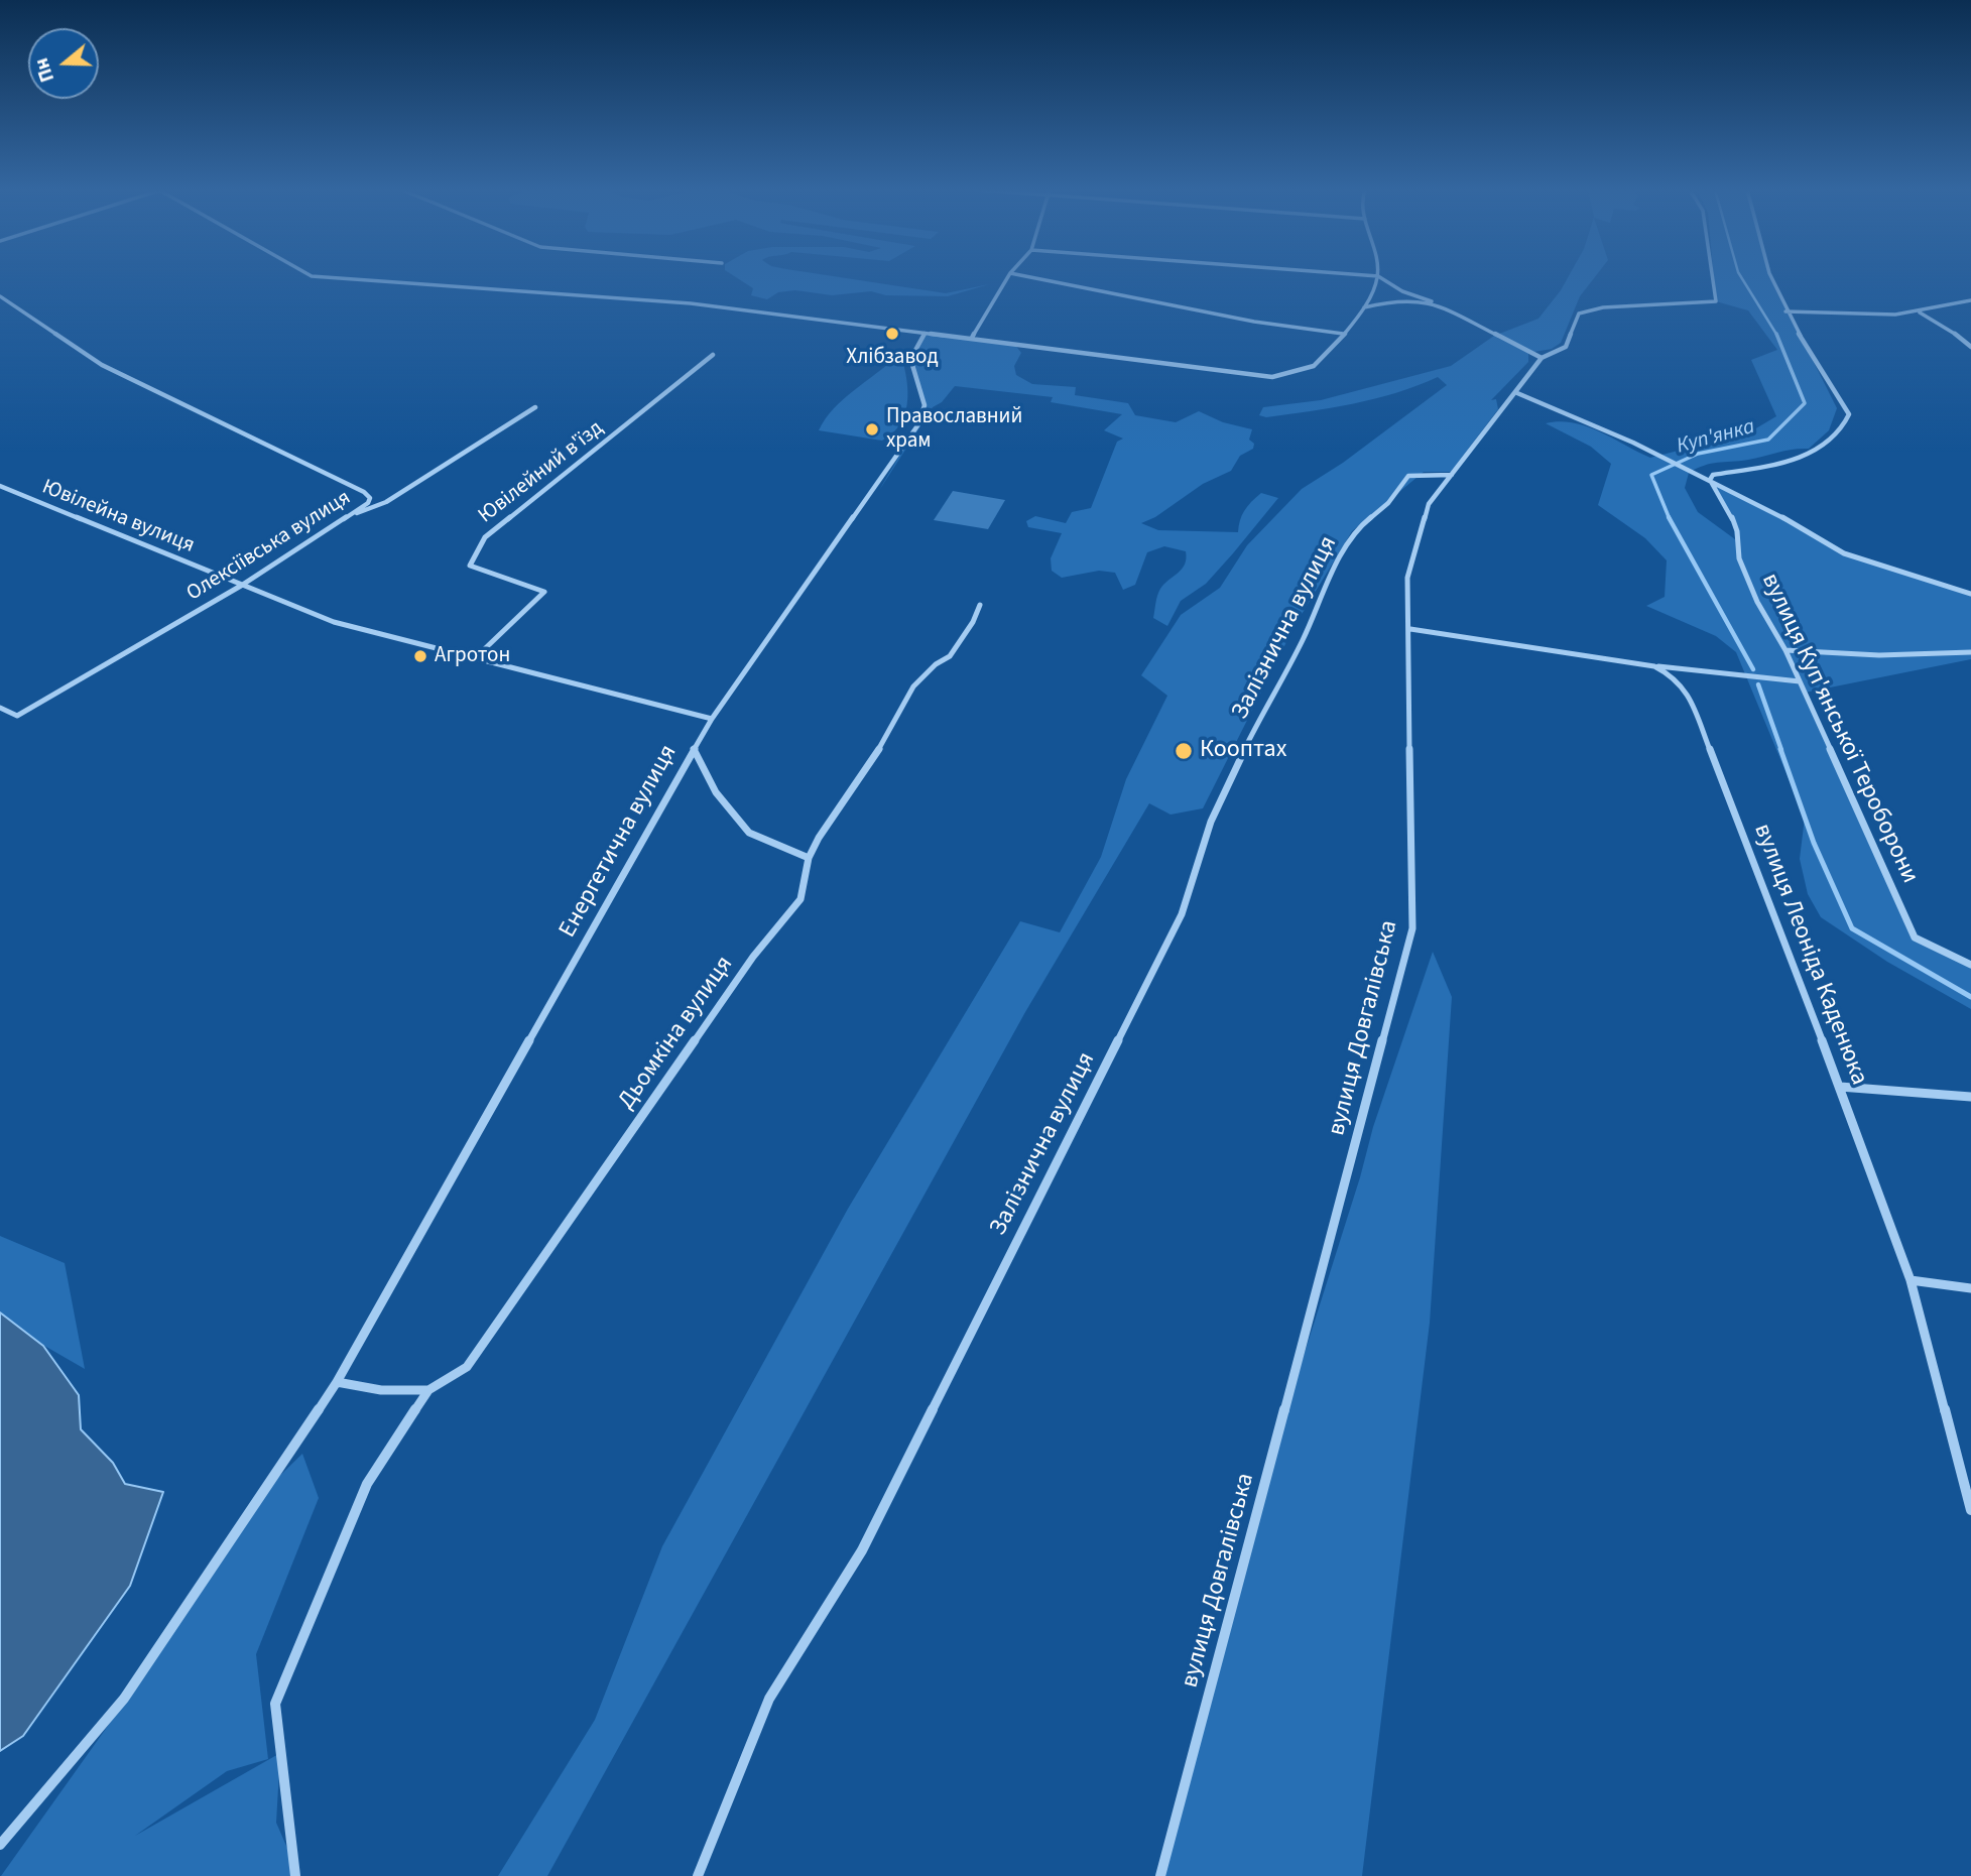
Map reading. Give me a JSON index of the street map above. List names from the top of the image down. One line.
{"streets":{"street":["Ювілейний в'їзд","Ювілейна вулиця","Олексіївська вулиця","Залізнична вулиця","вулиця Куп'янської Тероборони","Енергетична вулиця","вулиця Леоніда Каденюка","вулиця Довгалівська","Дьомкіна вулиця"]},"crossings":[["Ювілейний в'їзд","Ювілейна вулиця"],["Ювілейна вулиця","Олексіївська вулиця"],["Ювілейна вулиця","Енергетична вулиця"],["Залізнична вулиця","вулиця Довгалівська"],["вулиця Леоніда Каденюка","вулиця Довгалівська"]],"water":["Куп'янка"],"places":["Хлібзавод","Православний храм","Агротон","Кооптах"],"north":"left"}
